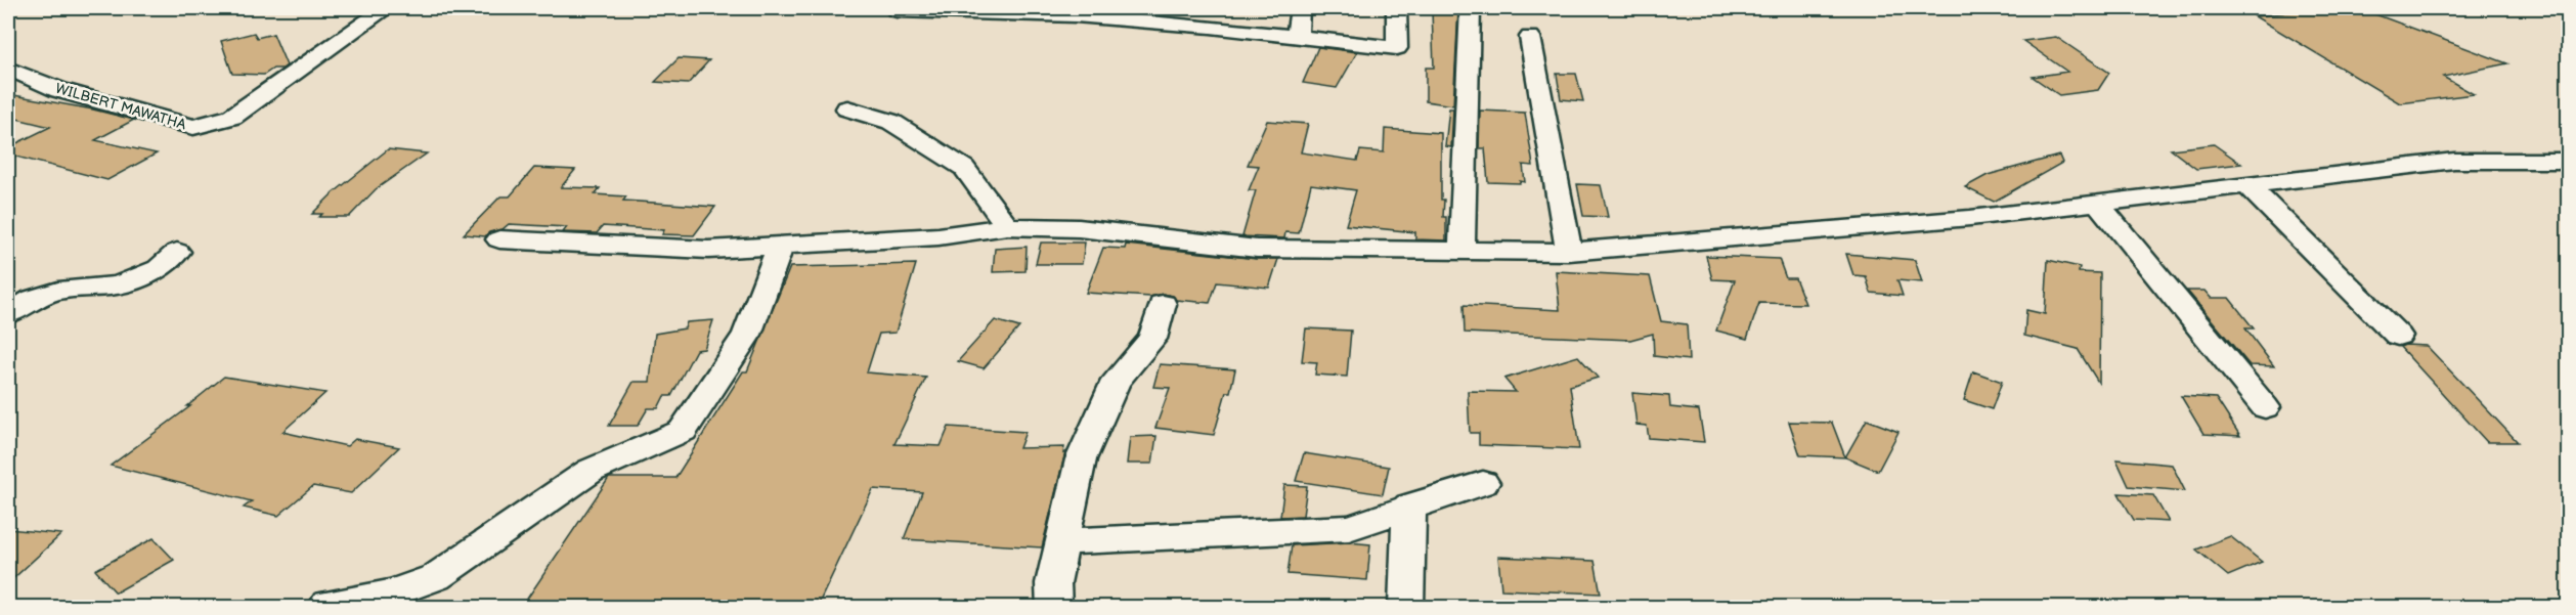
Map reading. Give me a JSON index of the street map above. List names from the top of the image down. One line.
{"streets":{"street":["WILBERT MAWATHA"]}}
